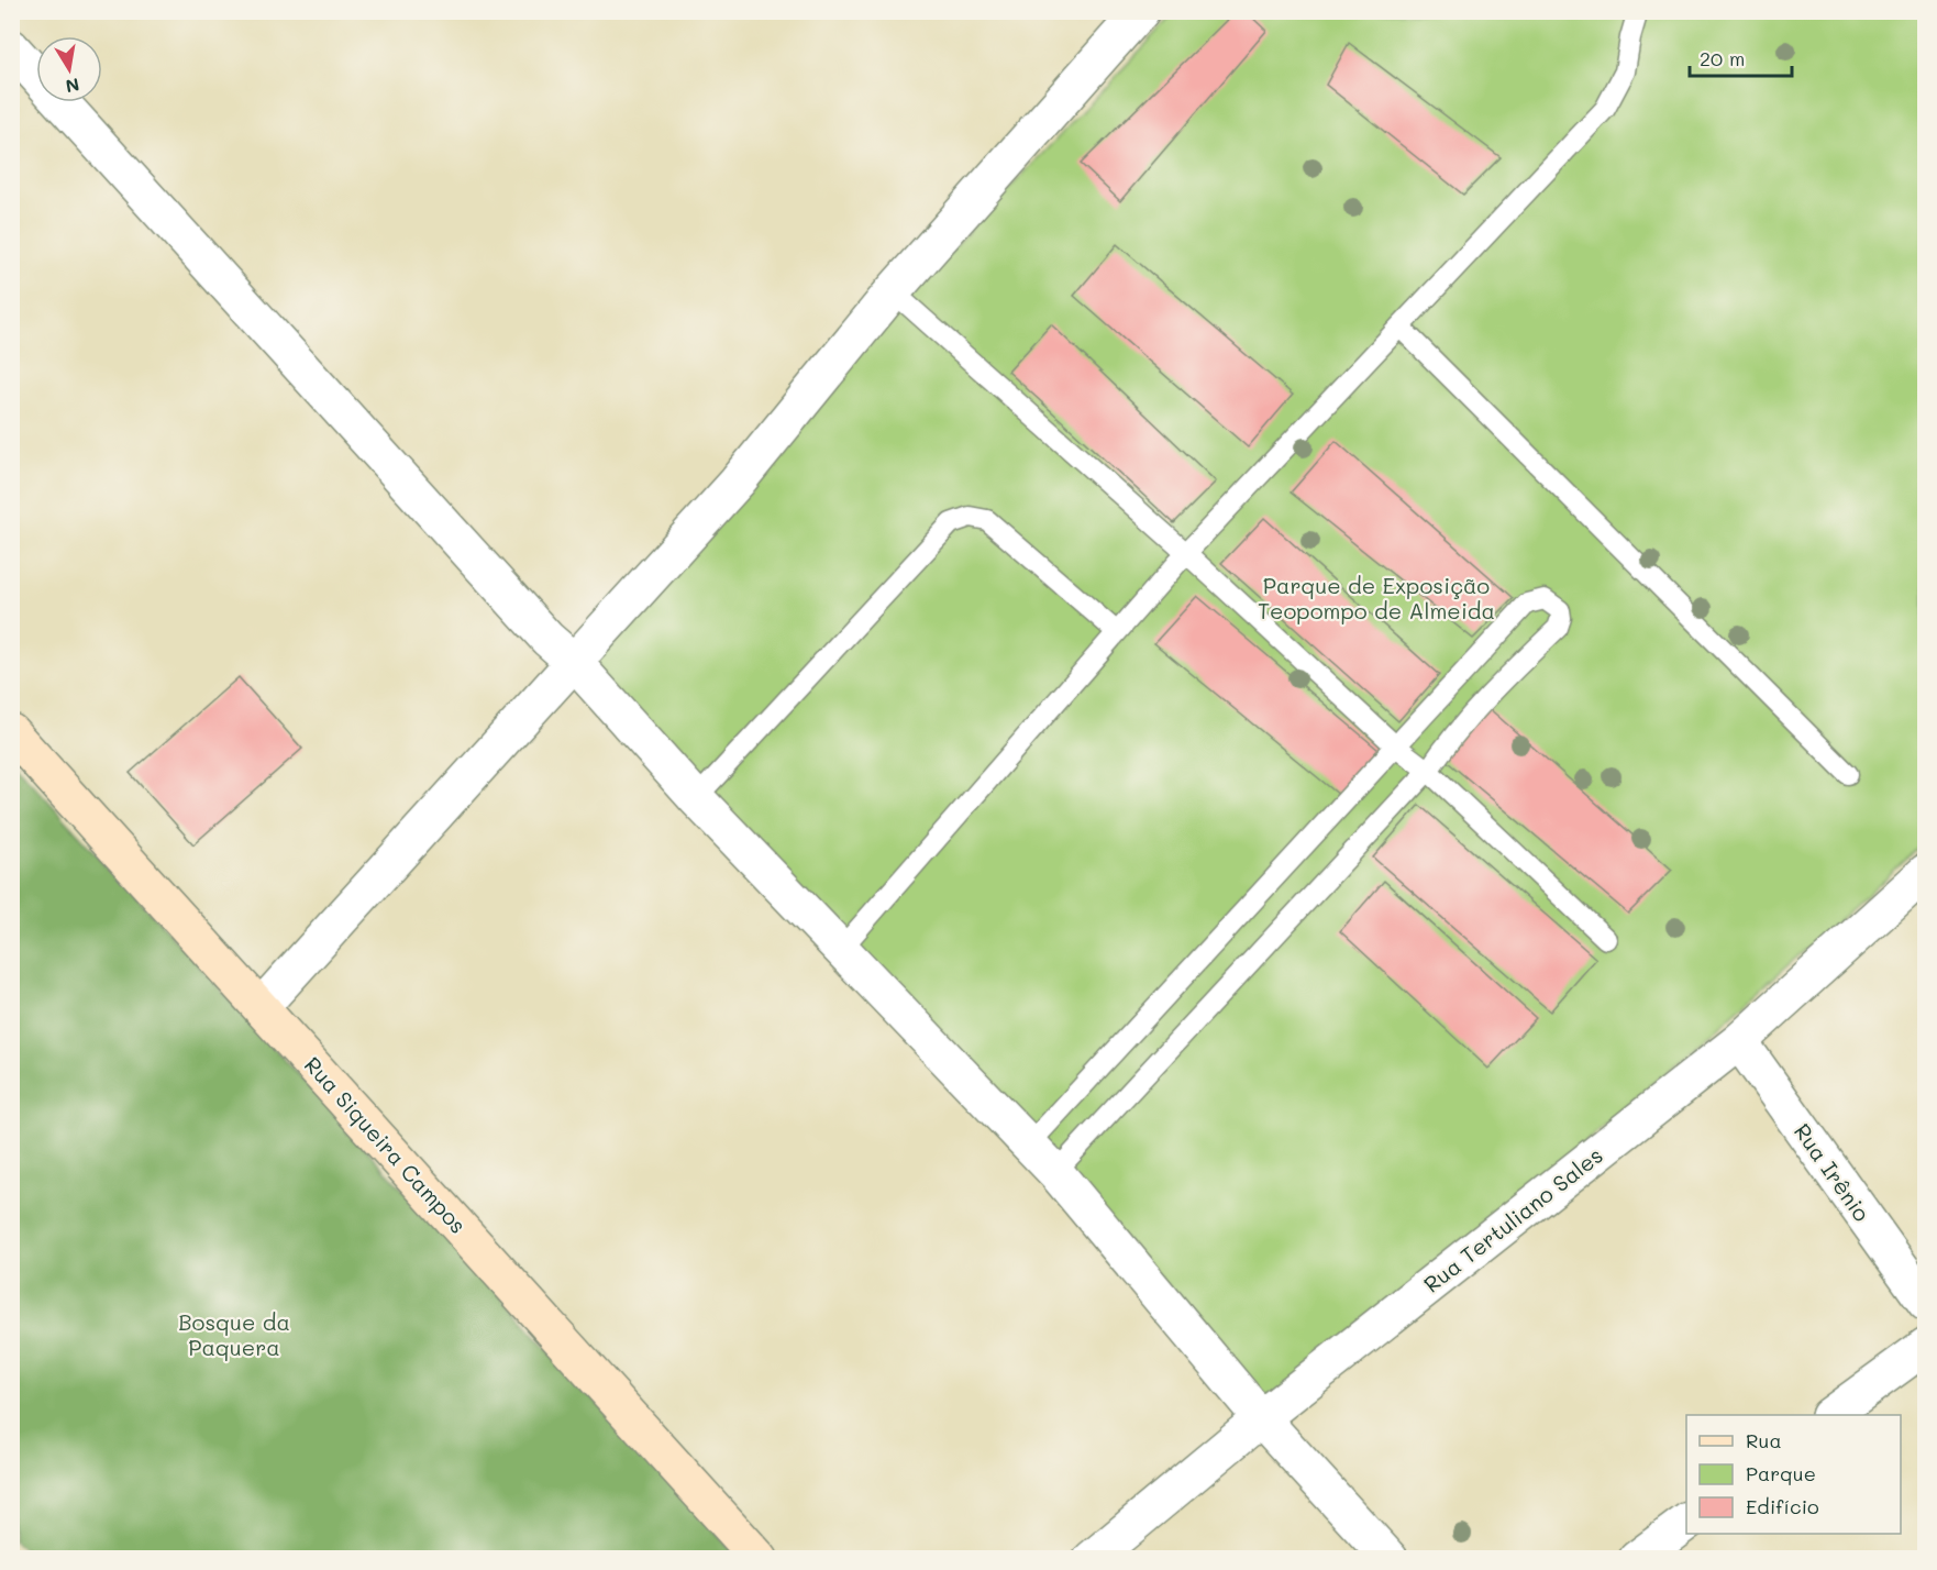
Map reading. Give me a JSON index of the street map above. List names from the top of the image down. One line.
{"streets":{"street":["Rua Siqueira Campos","Rua Irênio","Rua Tertuliano Sales"]},"crossings":[["Rua Irênio","Rua Tertuliano Sales"]],"parks":["Parque de Exposição Teopompo de Almeida","Bosque da Paquera"],"legend":["Rua","Parque","Edifício"],"scale_bar":"20 m","north":"bottom"}
